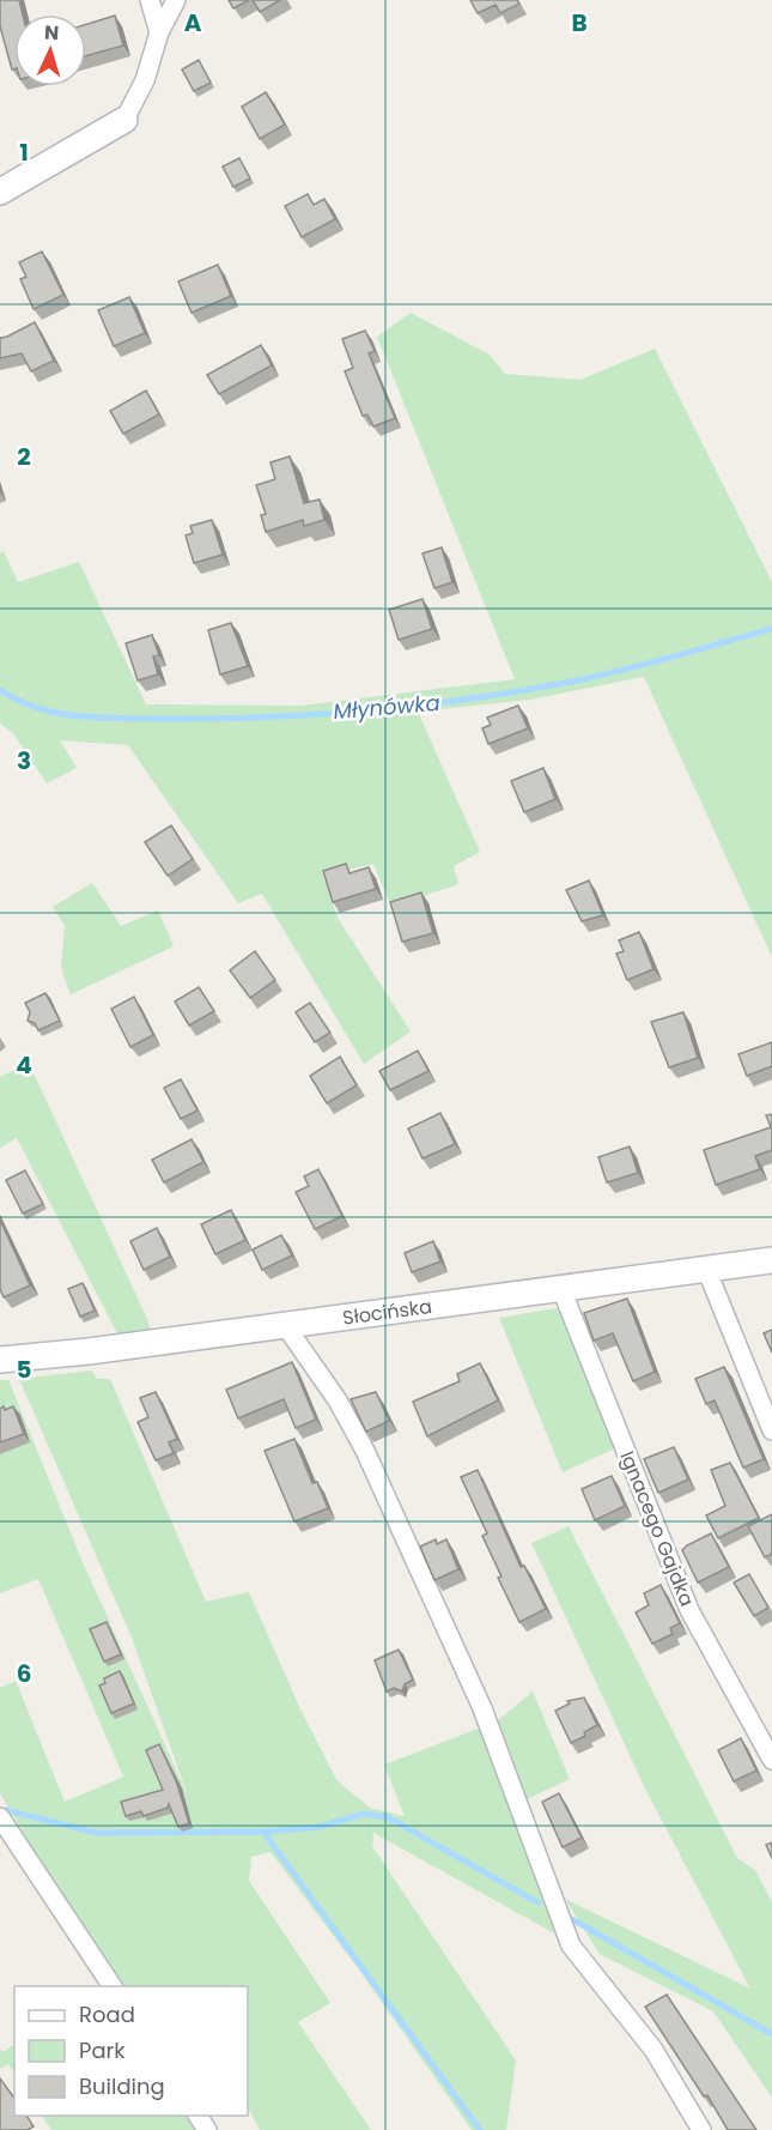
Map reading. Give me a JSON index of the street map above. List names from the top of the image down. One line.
{"streets":{"street":["Słocińska","Ignacego Gajdka"]},"crossings":[["Słocińska","Ignacego Gajdka"]],"water":["Młynówka"],"legend":["Road","Park","Building"],"north":"top","grid":{"columns":["A","B"],"rows":["1","2","3","4","5","6"]}}
